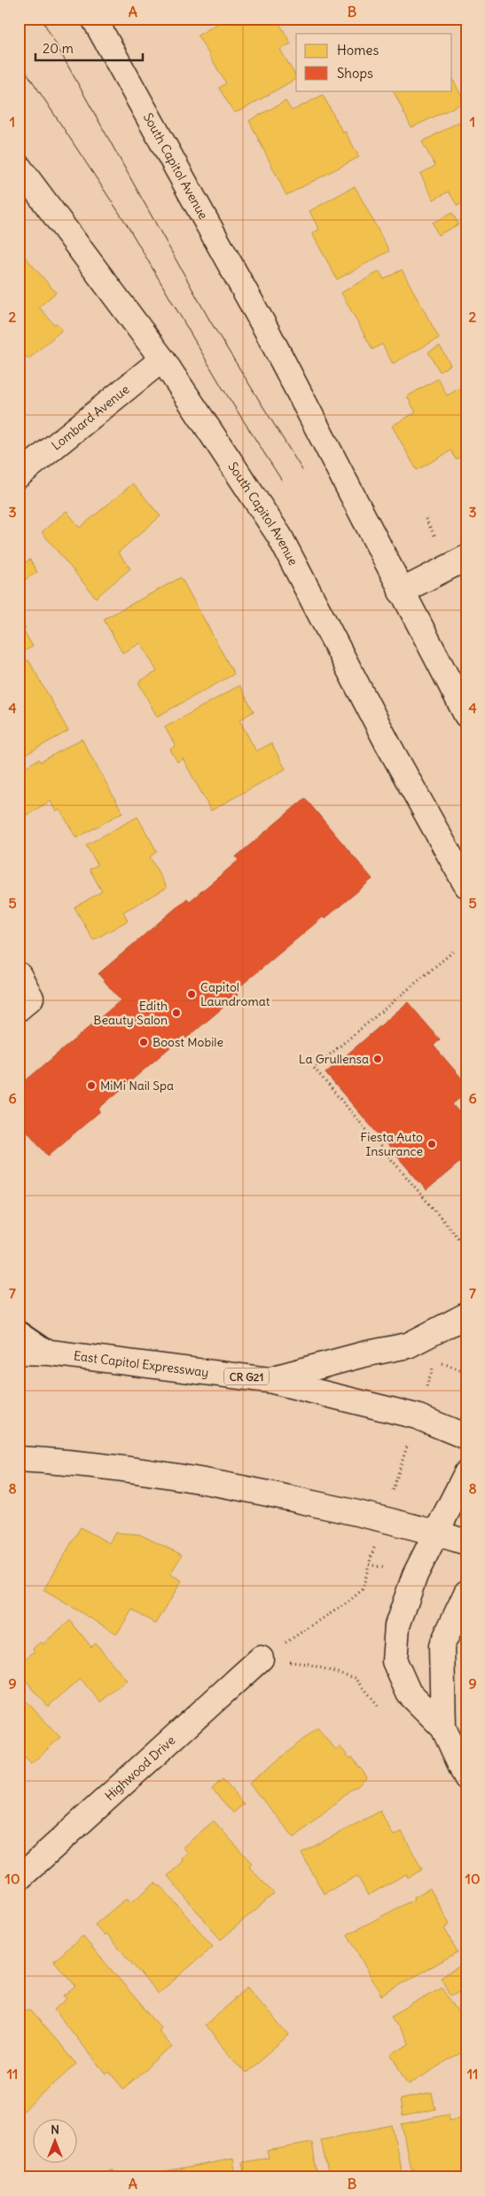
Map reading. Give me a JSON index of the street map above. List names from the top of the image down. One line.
{"streets":{"main road":["South Capitol Avenue","Lombard Avenue","East Capitol Expressway","CR G21","Highwood Drive"]},"crossings":[["South Capitol Avenue","Lombard Avenue"]],"places":["Capitol Laundromat","Edith Beauty Salon","Boost Mobile","La Grullensa","MiMi Nail Spa","Fiesta Auto Insurance"],"legend":["Homes","Shops"],"scale_bar":"20 m","north":"top","grid":{"columns":["A","B"],"rows":["1","2","3","4","5","6","7","8","9","10","11"]}}
